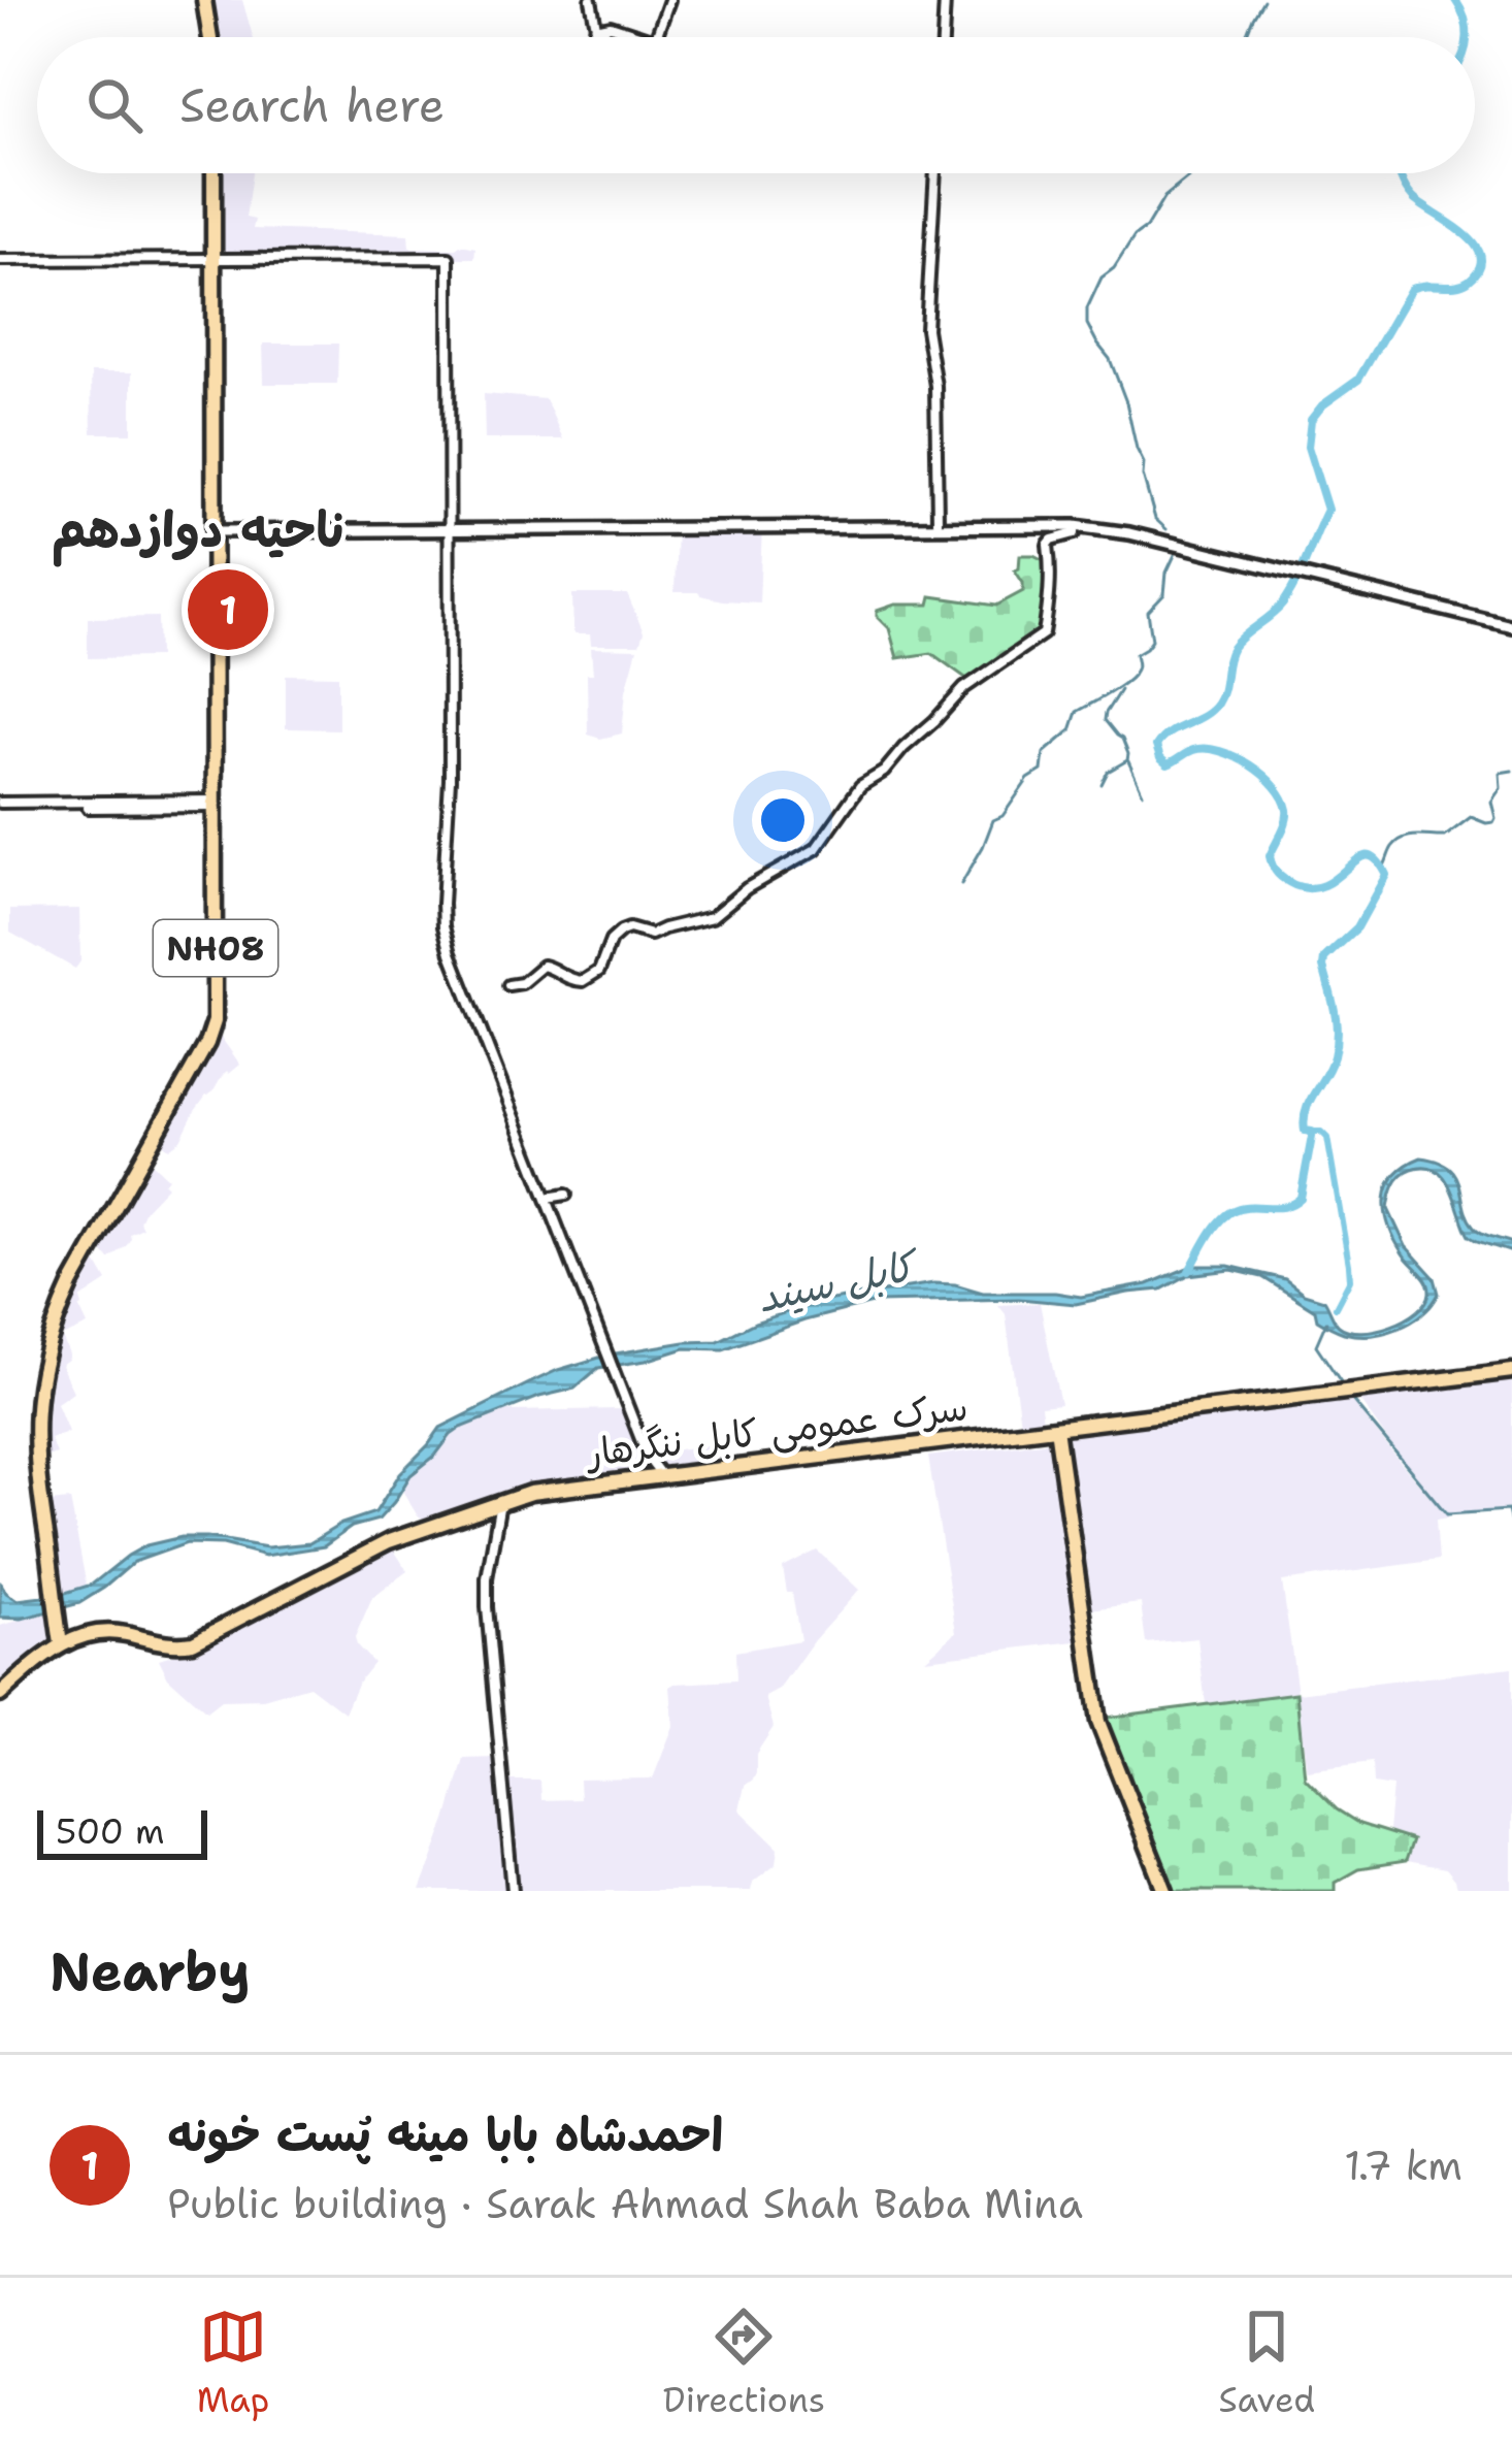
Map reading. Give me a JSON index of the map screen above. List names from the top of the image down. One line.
{"streets":{"highway":["NH08","سرک عمومی کابل ننگرهار"]},"crossings":[["NH08","سرک عمومی کابل ننگرهار"]],"districts":["ناحیه دوازدهم"],"water":["کابل سيند"],"scale_bar":"500 m","page":{"search":"Search here","pins":"1","scale":"500 m","heading":"Nearby","list":[{"mark":"1","name":"احمدشاه بابا مینه پُست خونه","note":"Public building · Sarak Ahmad Shah Baba Mina","value":"1.7 km"}],"nav":["Map","Directions","Saved"]}}
